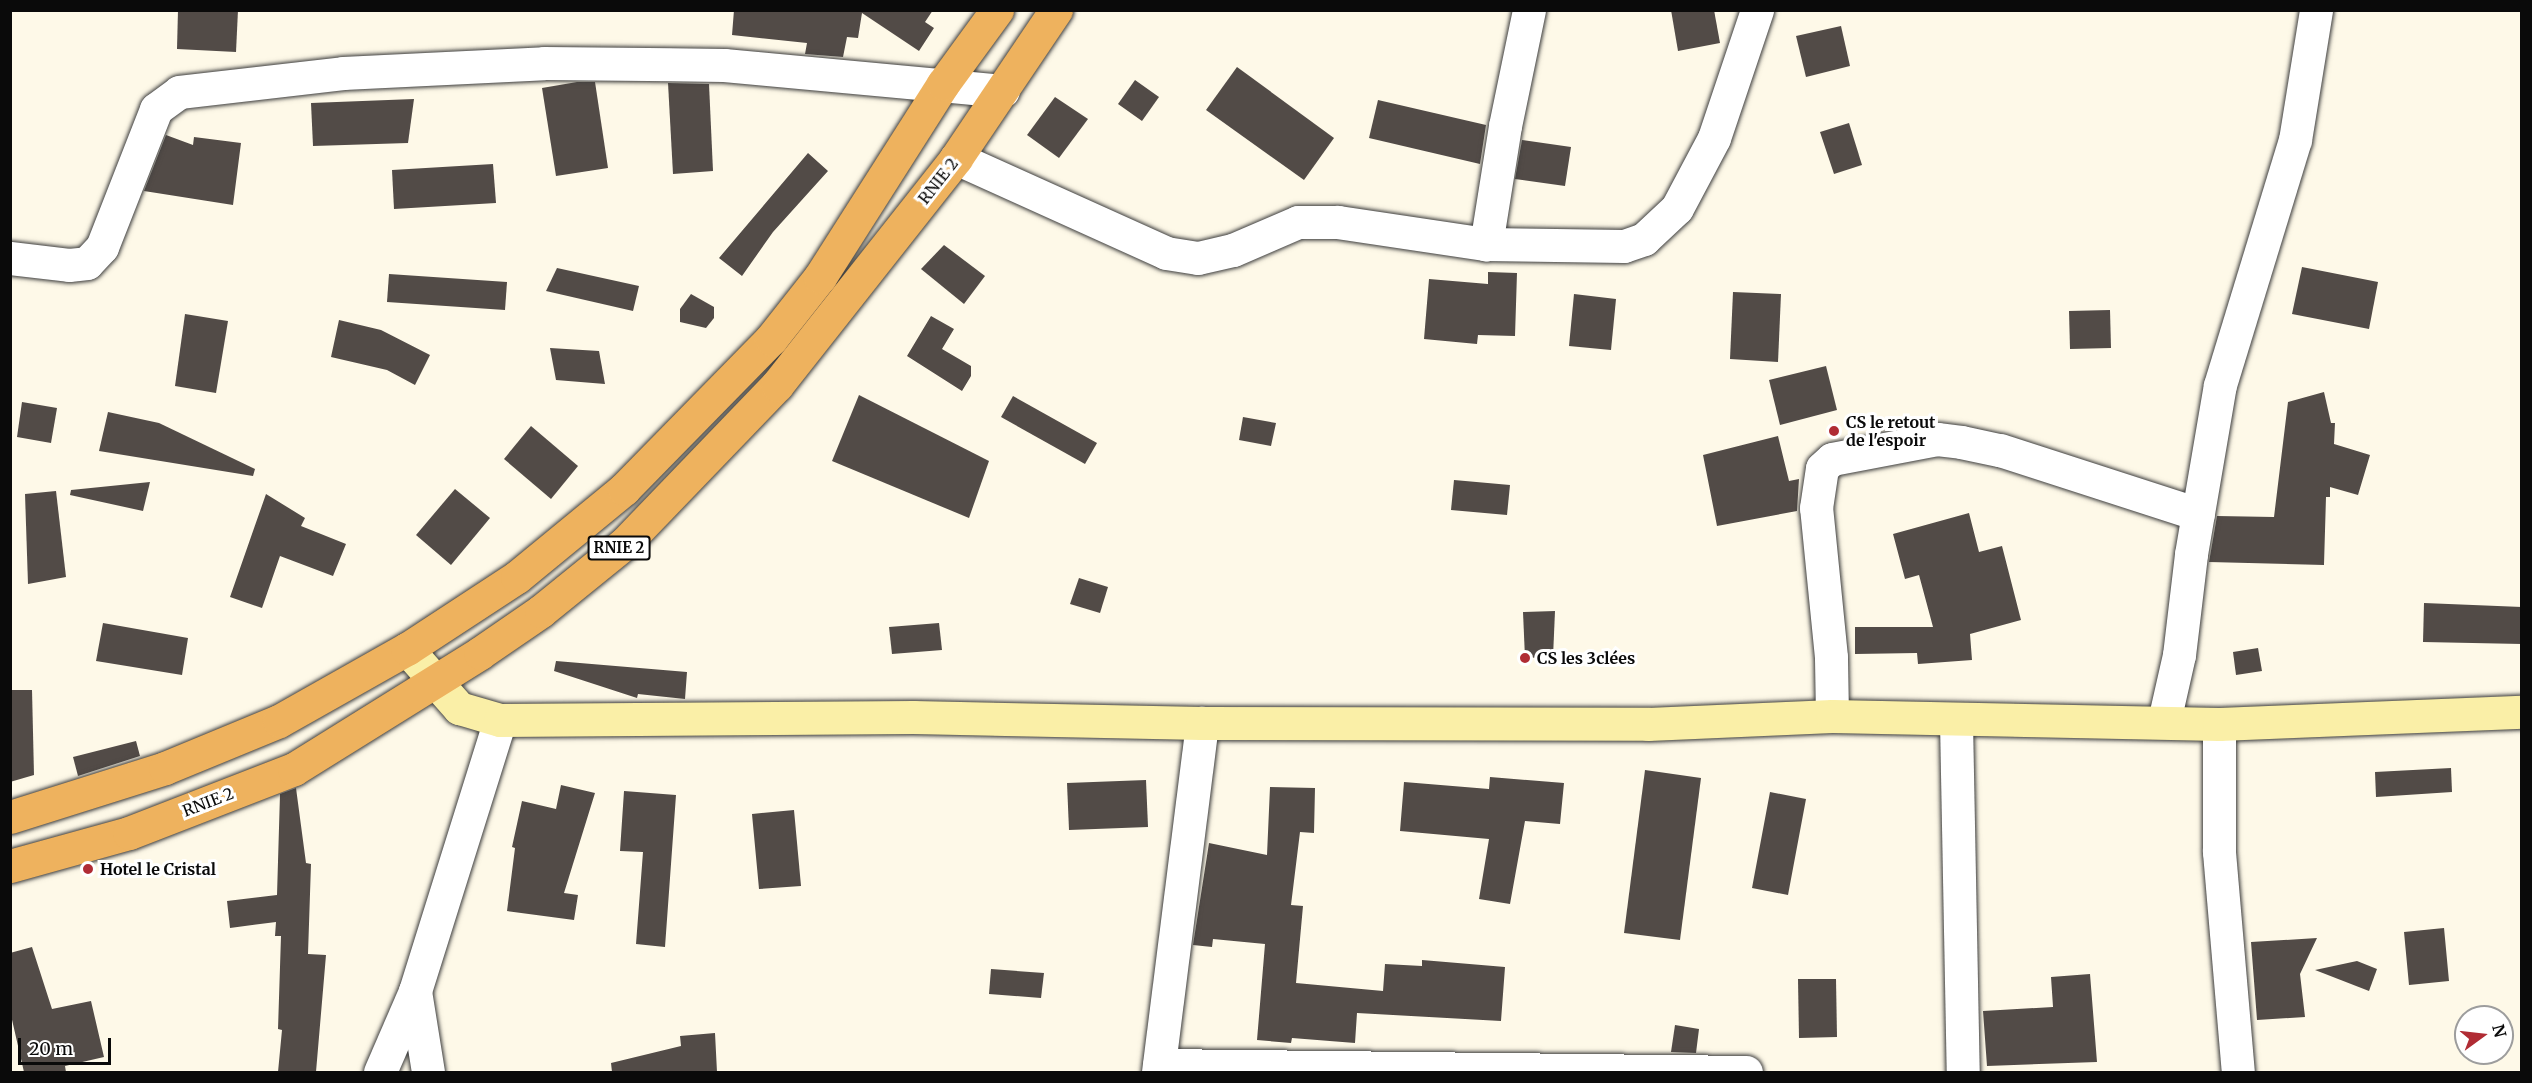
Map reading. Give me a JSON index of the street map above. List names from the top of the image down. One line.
{"streets":{"highway":["RNIE 2"]},"places":["CS le retout de l'espoir","CS les 3clées","Hotel le Cristal"],"scale_bar":"20 m","north":"right"}
